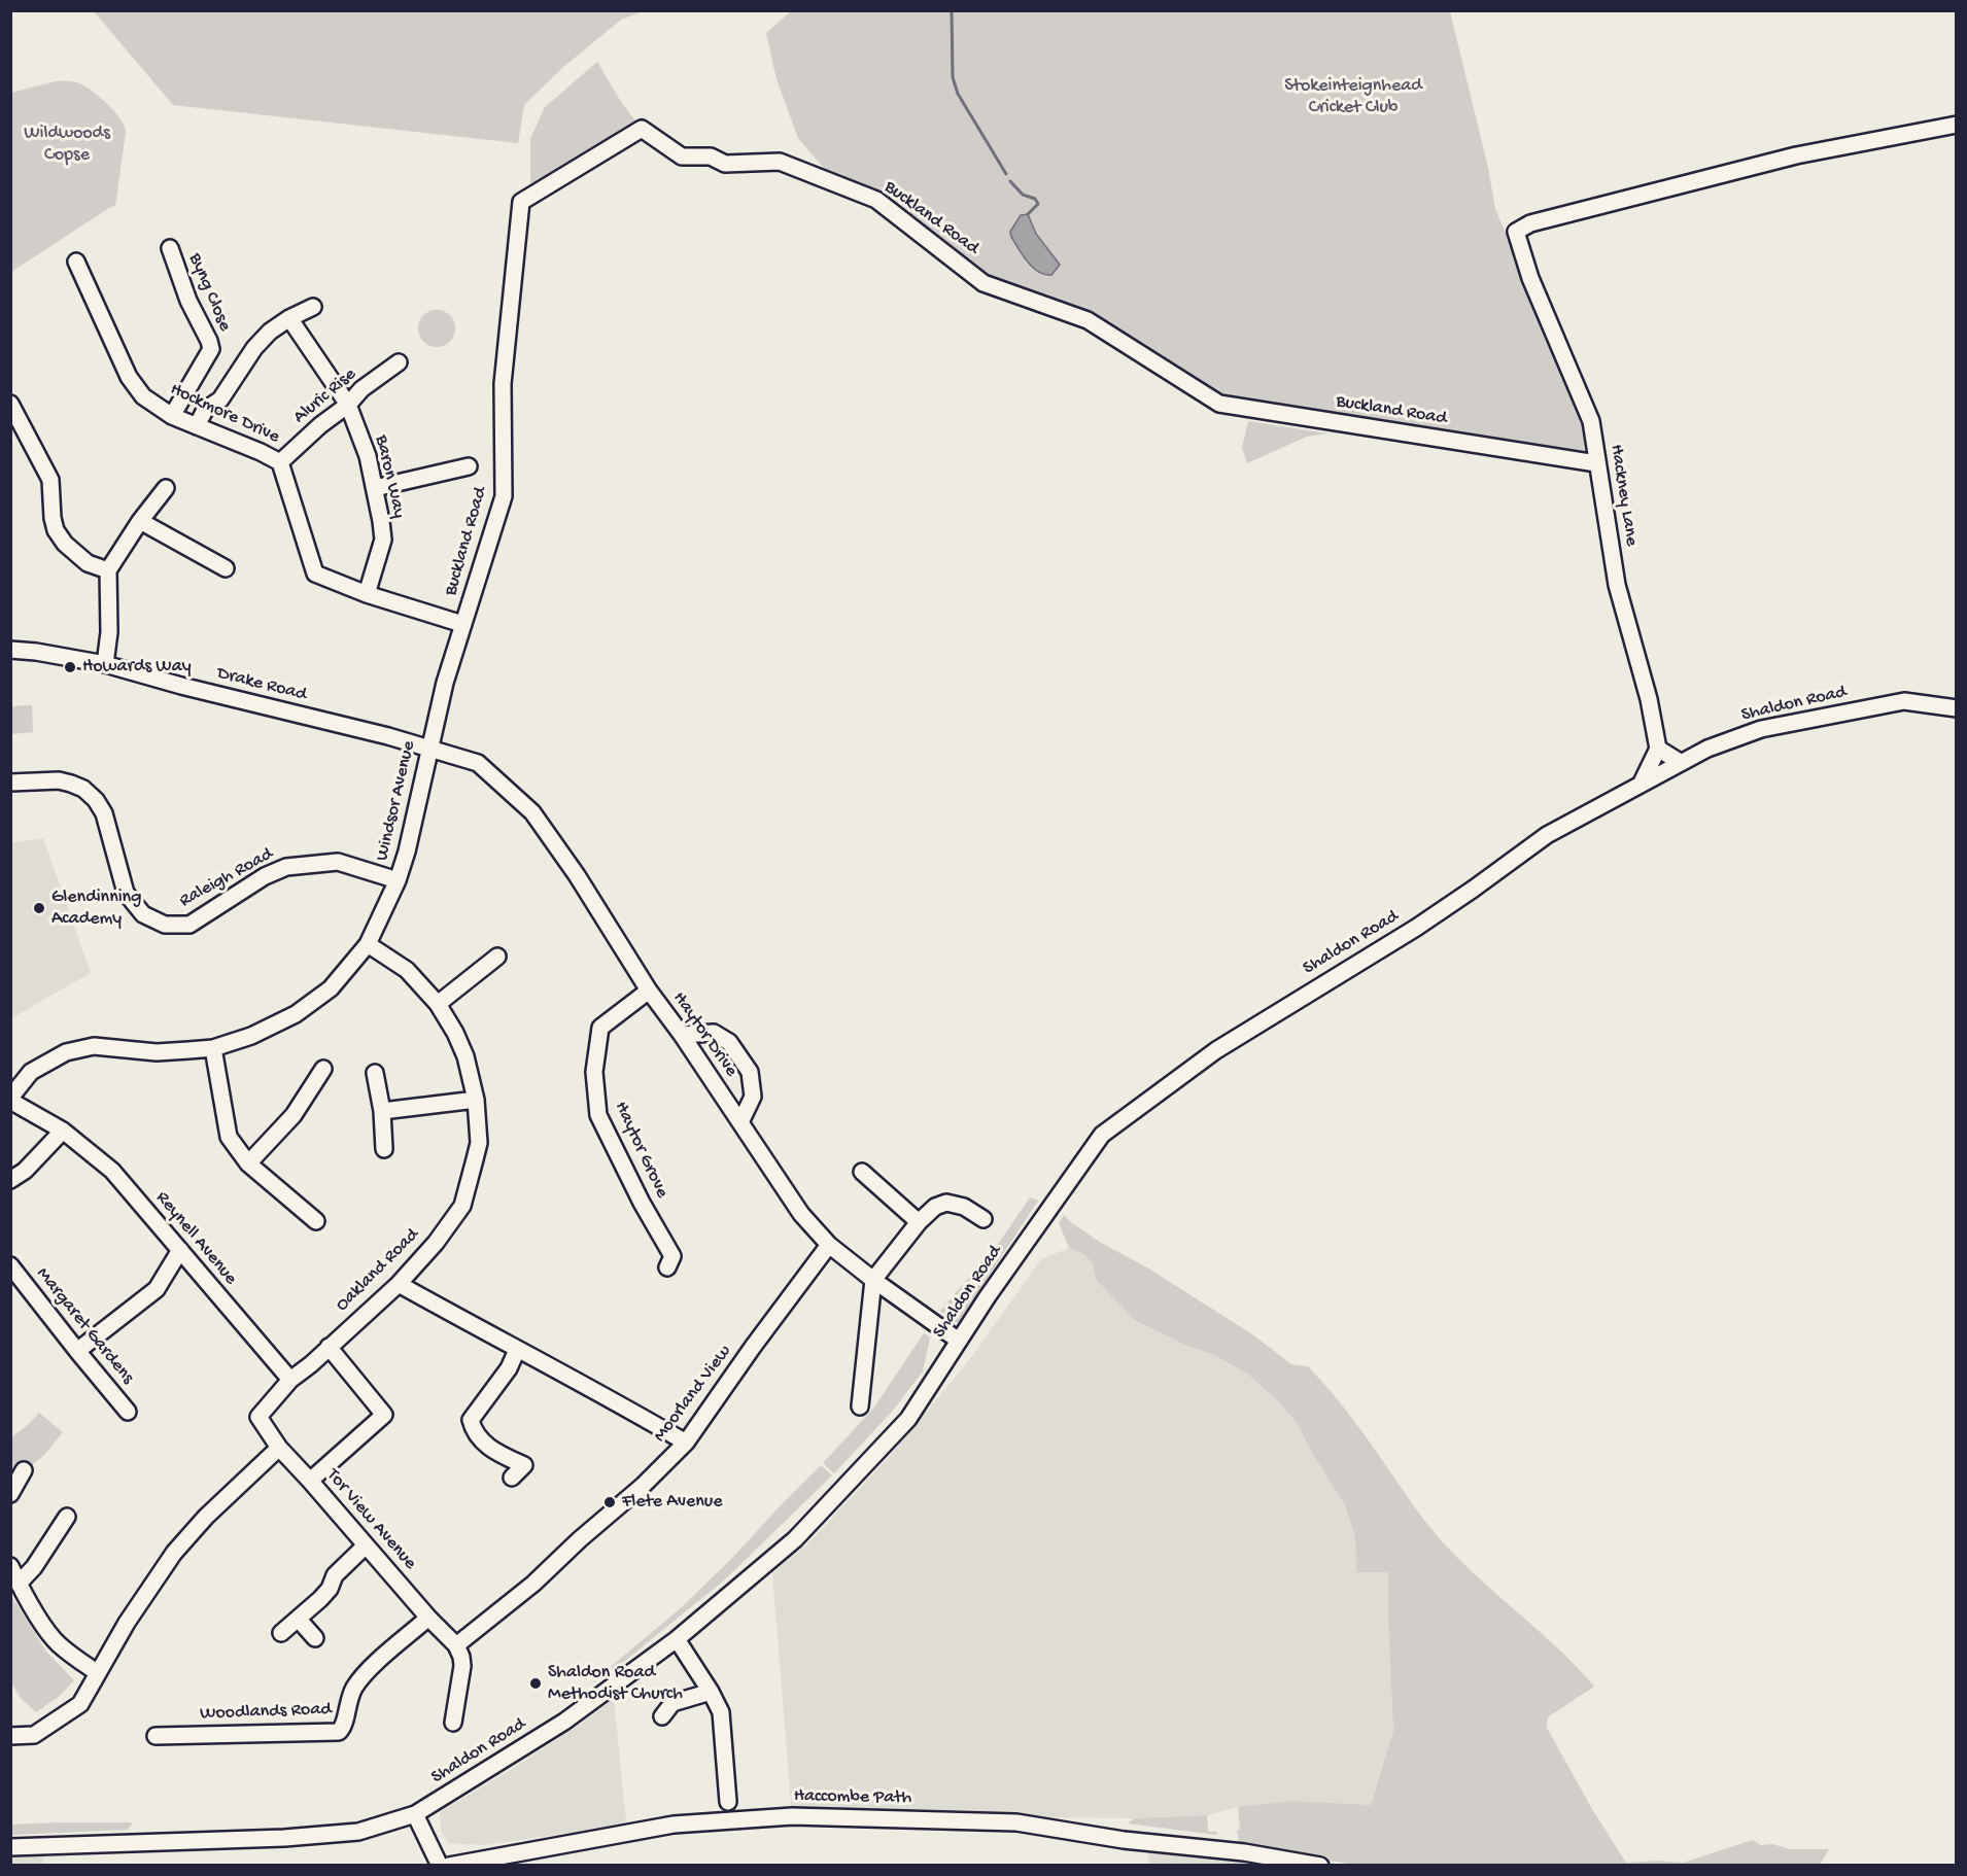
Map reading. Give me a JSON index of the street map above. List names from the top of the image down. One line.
{"streets":{"street":["Buckland Road","Byng Close","Aluric Rise","Hockmore Drive","Baron Way","Hackney Lane","Drake Road","Shaldon Road","Windsor Avenue","Raleigh Road","Haytor Drive","Haytor Grove","Reynell Avenue","Oakland Road","Margaret Gardens","Moorland View","Tor View Avenue","Woodlands Road","Haccombe Path"]},"crossings":[["Buckland Road","Hockmore Drive"],["Buckland Road","Hackney Lane"],["Buckland Road","Windsor Avenue"],["Byng Close","Hockmore Drive"],["Aluric Rise","Hockmore Drive"],["Aluric Rise","Baron Way"],["Hockmore Drive","Baron Way"],["Hockmore Drive","Windsor Avenue"],["Drake Road","Windsor Avenue"],["Drake Road","Haytor Drive"],["Shaldon Road","Haytor Drive"],["Windsor Avenue","Raleigh Road"],["Windsor Avenue","Haytor Drive"],["Windsor Avenue","Reynell Avenue"],["Windsor Avenue","Oakland Road"],["Haytor Drive","Haytor Grove"],["Haytor Drive","Moorland View"],["Reynell Avenue","Oakland Road"],["Oakland Road","Tor View Avenue"],["Moorland View","Tor View Avenue"],["Tor View Avenue","Woodlands Road"]],"parks":["Stokeinteignhead Cricket Club","Wildwoods Copse"],"places":["Howards Way","Glendinning Academy","Flete Avenue","Shaldon Road Methodist Church"]}
